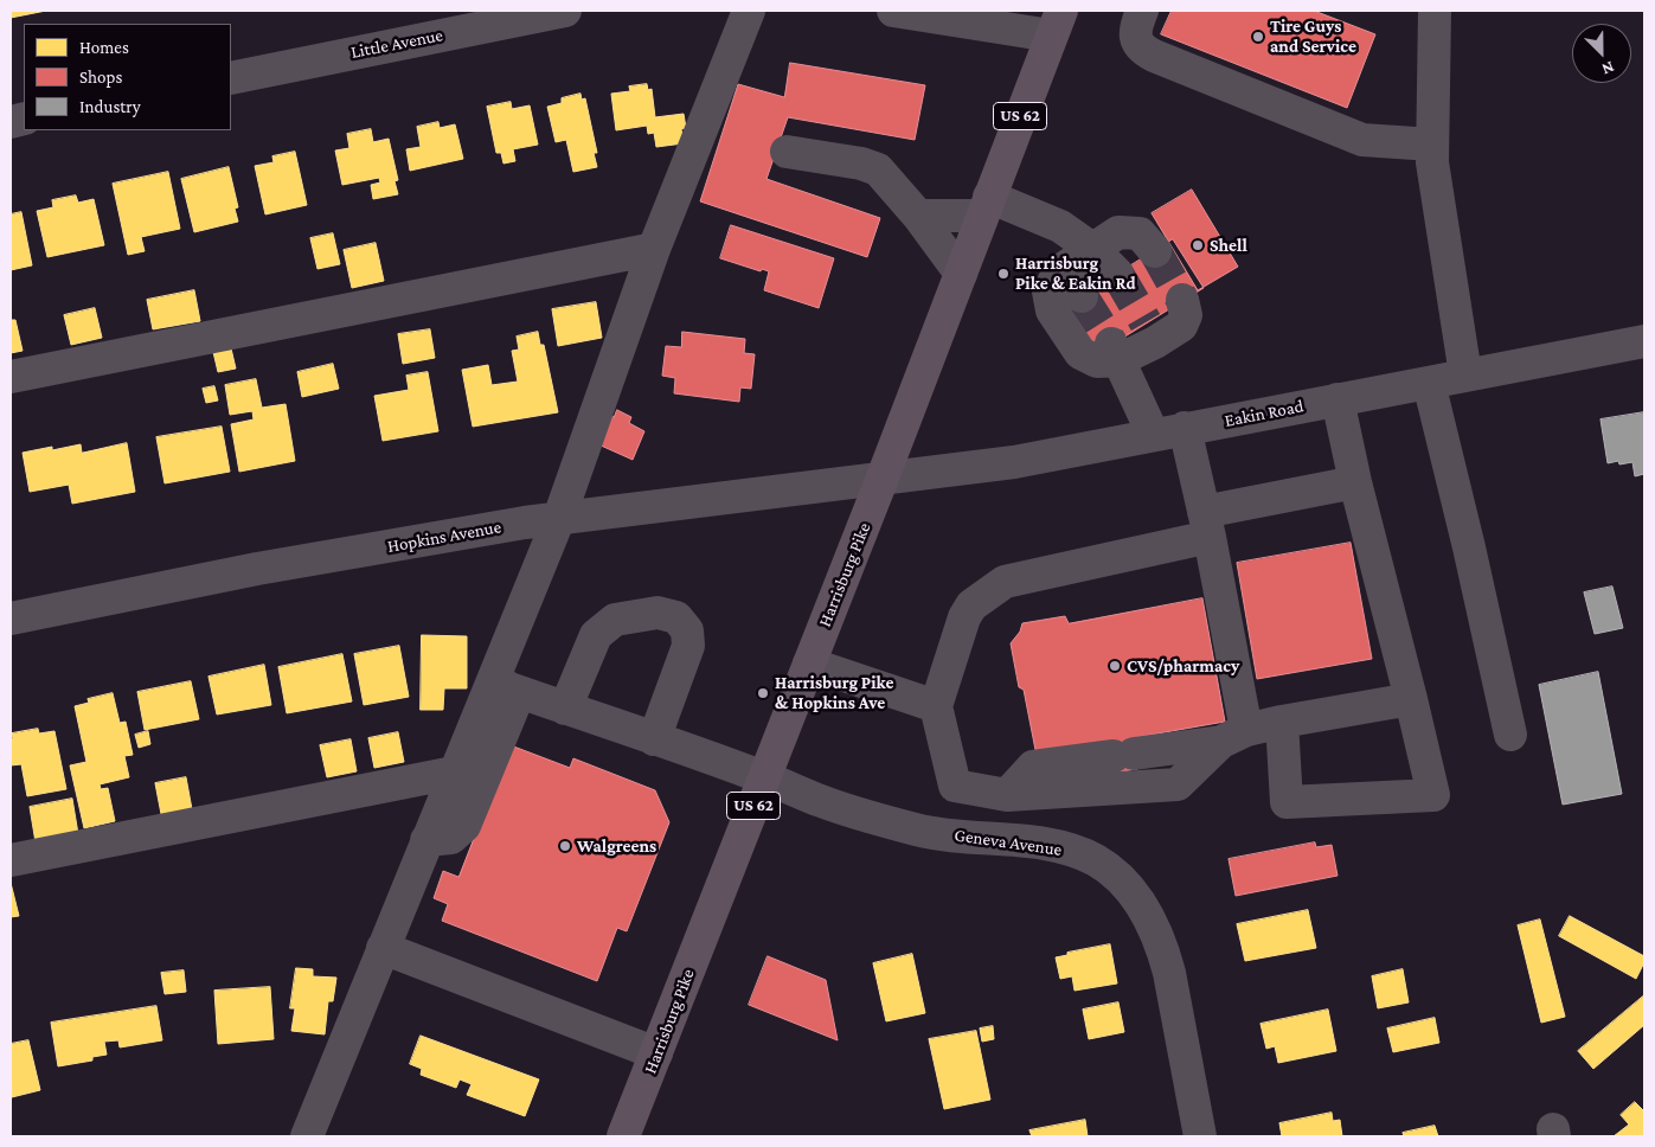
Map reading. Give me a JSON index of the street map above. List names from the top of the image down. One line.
{"streets":{"main road":["US 62","Harrisburg Pike"],"street":["Little Avenue","Eakin Road","Hopkins Avenue","Geneva Avenue"]},"crossings":[["Eakin Road","Hopkins Avenue"],["Eakin Road","Harrisburg Pike"],["Hopkins Avenue","Harrisburg Pike"],["Harrisburg Pike","Geneva Avenue"]],"places":["Tire Guys and Service","Shell","Harrisburg Pike & Eakin Rd","CVS/pharmacy","Harrisburg Pike & Hopkins Ave","Walgreens"],"legend":["Homes","Shops","Industry"],"north":"bottom right"}
